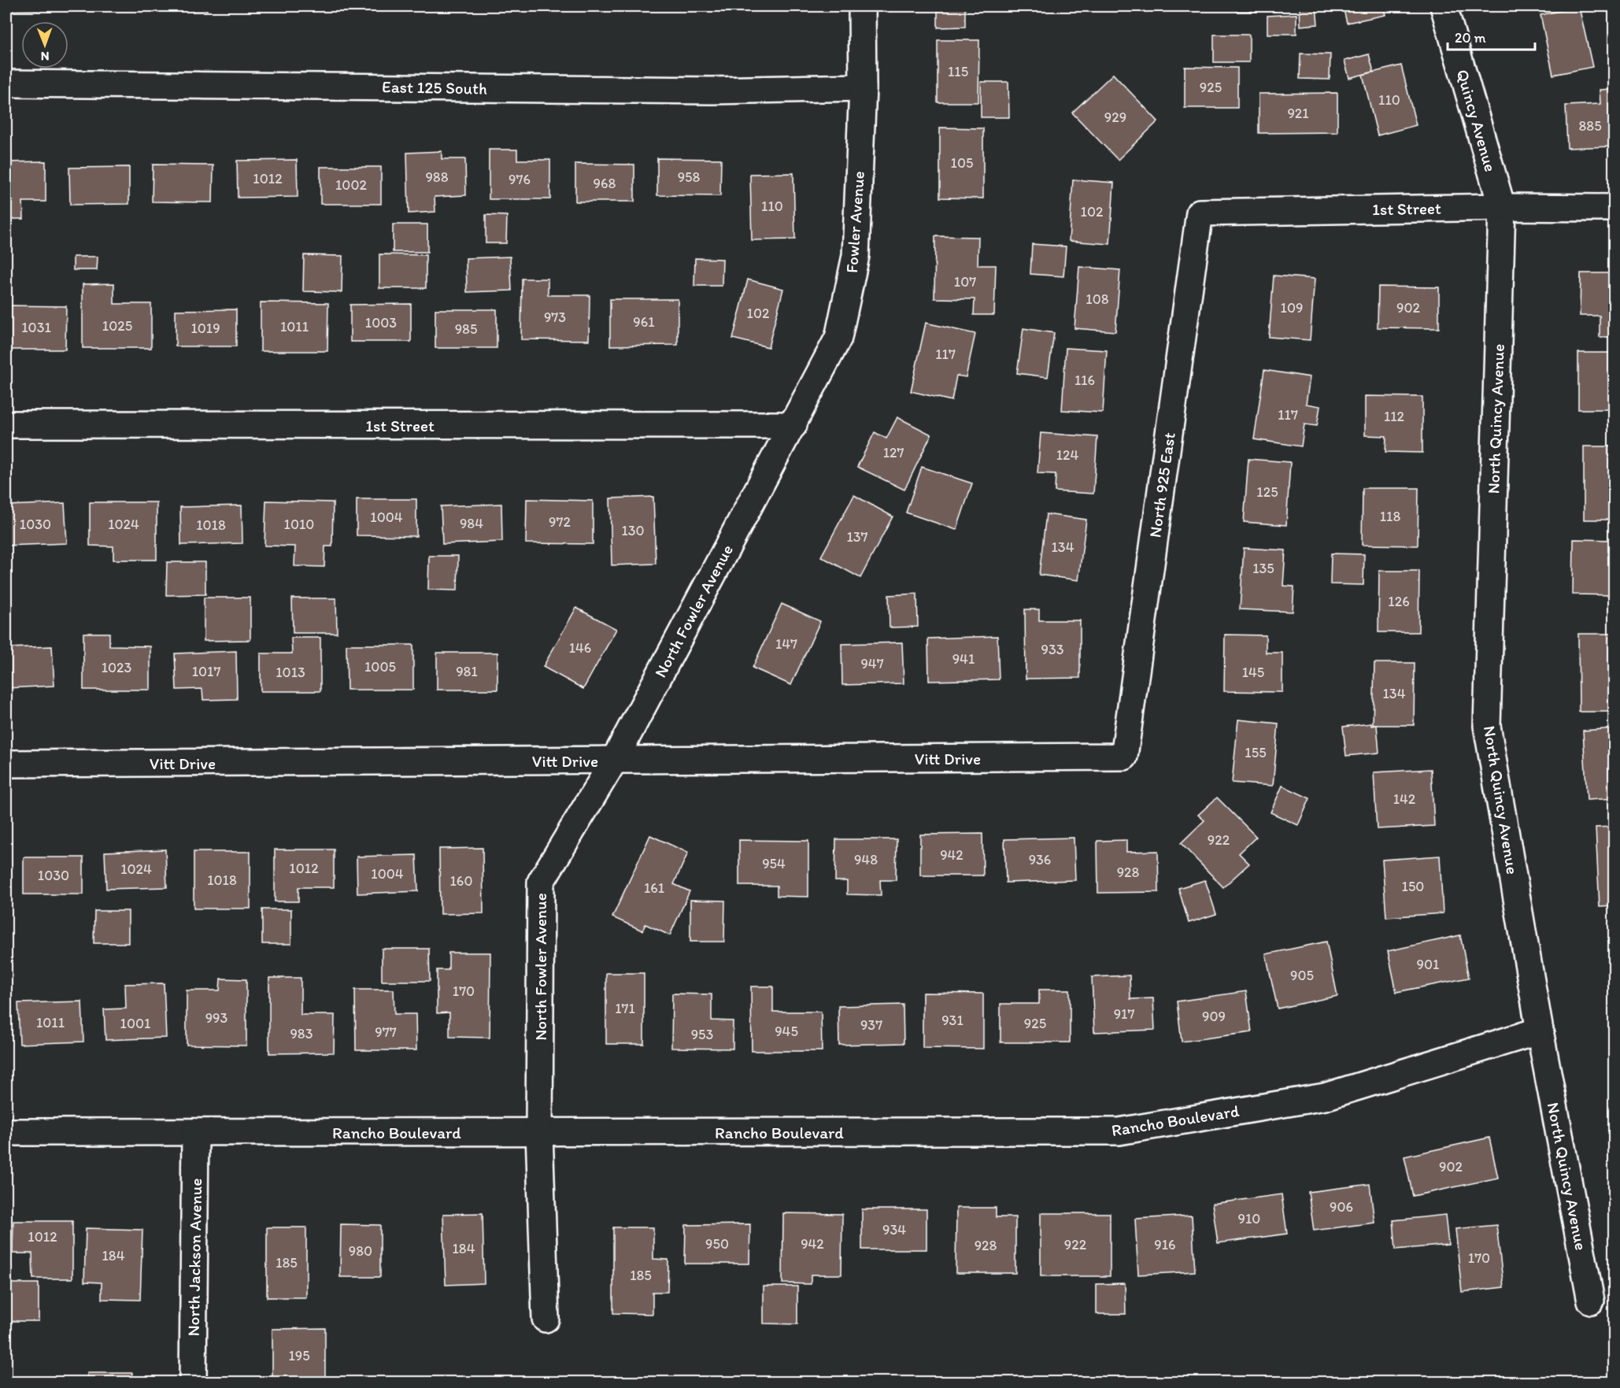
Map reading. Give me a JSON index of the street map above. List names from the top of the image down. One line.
{"streets":{"street":["East 125 South","Quincy Avenue","1st Street","Fowler Avenue","North Quincy Avenue","North 925 East","North Fowler Avenue","Vitt Drive","Rancho Boulevard","North Jackson Avenue"]},"crossings":[["East 125 South","Fowler Avenue"],["Quincy Avenue","1st Street"],["Quincy Avenue","North Quincy Avenue"],["1st Street","Fowler Avenue"],["1st Street","North Quincy Avenue"],["1st Street","North 925 East"],["1st Street","North Fowler Avenue"],["Fowler Avenue","North Fowler Avenue"],["North Quincy Avenue","Rancho Boulevard"],["North 925 East","Vitt Drive"],["North Fowler Avenue","Vitt Drive"],["North Fowler Avenue","Rancho Boulevard"],["Rancho Boulevard","North Jackson Avenue"]],"house_numbers":["115","925","110","921","929","885","105","988","958","1012","976","968","1002","110","102","107","108","109","902","102","973","961","1003","1025","1011","1031","1019","985","117","116","117","112","127","124","125","118","1004","972","984","1030","1024","1010","1018","130","137","134","135","126","147","146","933","941","947","1005","1023","1017","981","1013","145","134","155","142","922","942","948","936","954","1012","1024","928","1004","1030","1018","160","150","161","901","905","170","171","917","909","993","931","1011","1001","925","937","945","977","983","953","902","906","910","934","1012","950","942","922","916","928","184","980","184","170","185","185","195"],"scale_bar":"20 m","north":"bottom"}
